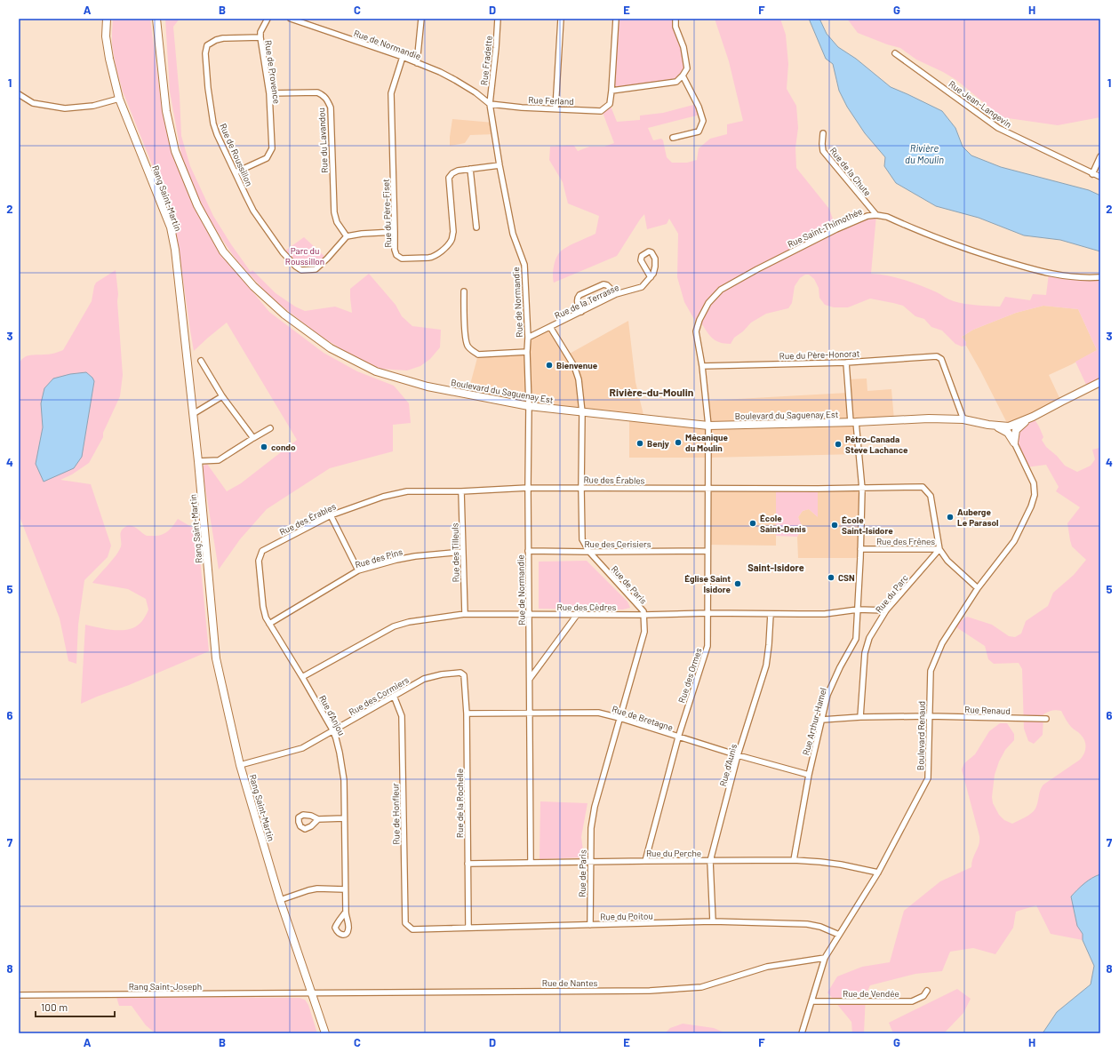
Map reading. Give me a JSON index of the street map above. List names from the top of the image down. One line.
{"streets":{"main road":["Rang Saint-Martin","Boulevard du Saguenay Est"],"street":["Rue de Normandie","Rue Fradette","Rue de Provence","Rue Ferland","Rue Jean-Langevin","Rue du Lavandou","Rue de Roussillon","Rue de la Chute","Rue du Père-Fiset","Rue Saint-Thimothée","Rue de la Terrasse","Rue du Père-Honorat","Rue des Érables","Rue des Frênes","Rue des Cerisiers","Rue des Tilleuls","Rue des Pins","Rue de Paris","Rue du Parc","Rue des Cèdres","Rue des Ormes","Rue des Cormiers","Rue Renaud","Rue d'Anjou","Rue de Bretagne","Rue Arthur-Hamel","Boulevard Renaud","Rue d'Aunis","Rue de la Rochelle","Rue de Honfleur","Rue du Perche","Rue du Poitou","Rue de Nantes","Rang Saint-Joseph","Rue de Vendée"]},"crossings":[["Rue de Normandie","Rue Fradette"],["Rue de Normandie","Rue Ferland"],["Rue de Normandie","Rue du Père-Fiset"],["Rue de Normandie","Rue de la Terrasse"],["Rue de Normandie","Boulevard du Saguenay Est"],["Rue de Normandie","Rue des Érables"],["Rue de Normandie","Rue des Cerisiers"],["Rue de Normandie","Rue des Cèdres"],["Rue de Normandie","Rue de Bretagne"],["Rue de Normandie","Rue du Perche"],["Rue Fradette","Rue Ferland"],["Rue de Provence","Rue du Lavandou"],["Rue de Provence","Rue de Roussillon"],["Rue du Lavandou","Rue de Roussillon"],["Rue de la Chute","Rue Saint-Thimothée"],["Rang Saint-Martin","Rue des Cormiers"],["Rang Saint-Martin","Rue de Nantes"],["Rang Saint-Martin","Rang Saint-Joseph"],["Rue Saint-Thimothée","Rue du Père-Honorat"],["Rue Saint-Thimothée","Boulevard du Saguenay Est"],["Rue Saint-Thimothée","Rue des Ormes"],["Rue de la Terrasse","Rue de Paris"],["Rue du Père-Honorat","Boulevard du Saguenay Est"],["Rue du Père-Honorat","Rue Arthur-Hamel"],["Boulevard du Saguenay Est","Rue de Paris"],["Boulevard du Saguenay Est","Rue des Ormes"],["Boulevard du Saguenay Est","Rue Arthur-Hamel"],["Rue des Érables","Rue des Frênes"],["Rue des Érables","Rue des Tilleuls"],["Rue des Érables","Rue de Paris"],["Rue des Érables","Rue du Parc"],["Rue des Érables","Rue des Ormes"],["Rue des Érables","Rue d'Anjou"],["Rue des Érables","Rue Arthur-Hamel"],["Rue des Frênes","Rue du Parc"],["Rue des Frênes","Rue Arthur-Hamel"],["Rue des Frênes","Boulevard Renaud"],["Rue des Cerisiers","Rue de Paris"],["Rue des Cerisiers","Rue des Ormes"],["Rue des Tilleuls","Rue des Pins"],["Rue des Tilleuls","Rue des Cèdres"],["Rue des Pins","Rue d'Anjou"],["Rue de Paris","Rue des Cèdres"],["Rue de Paris","Rue de Bretagne"],["Rue de Paris","Rue du Perche"],["Rue de Paris","Rue du Poitou"],["Rue du Parc","Rue des Cèdres"],["Rue du Parc","Rue Renaud"],["Rue des Cèdres","Rue des Ormes"],["Rue des Cèdres","Rue d'Anjou"],["Rue des Cèdres","Rue Arthur-Hamel"],["Rue des Cèdres","Rue d'Aunis"],["Rue des Ormes","Rue de Bretagne"],["Rue des Ormes","Rue du Perche"],["Rue des Cormiers","Rue d'Anjou"],["Rue des Cormiers","Rue de la Rochelle"],["Rue des Cormiers","Rue de Honfleur"],["Rue Renaud","Rue Arthur-Hamel"],["Rue Renaud","Boulevard Renaud"],["Rue de Bretagne","Rue Arthur-Hamel"],["Rue de Bretagne","Rue d'Aunis"],["Rue de Bretagne","Rue de la Rochelle"],["Rue Arthur-Hamel","Rue du Perche"],["Boulevard Renaud","Rue du Perche"],["Boulevard Renaud","Rue du Poitou"],["Boulevard Renaud","Rue de Nantes"],["Boulevard Renaud","Rue de Vendée"],["Rue d'Aunis","Rue du Perche"],["Rue d'Aunis","Rue du Poitou"],["Rue de la Rochelle","Rue du Perche"],["Rue de la Rochelle","Rue du Poitou"],["Rue de Honfleur","Rue du Poitou"],["Rue de Nantes","Rang Saint-Joseph"]],"districts":["Rivière-du-Moulin","Saint-Isidore"],"water":["Rivière du Moulin"],"parks":["Parc du Roussillon"],"places":["Bienvenue","Mécanique du Moulin","Benjy","Pétro-Canada Steve Lachance","condo","Auberge Le Parasol","École Saint-Denis","École Saint-Isidore","CSN","Église Saint Isidore"],"scale_bar":"100 m","grid":{"columns":["A","B","C","D","E","F","G","H"],"rows":["1","2","3","4","5","6","7","8"]}}
